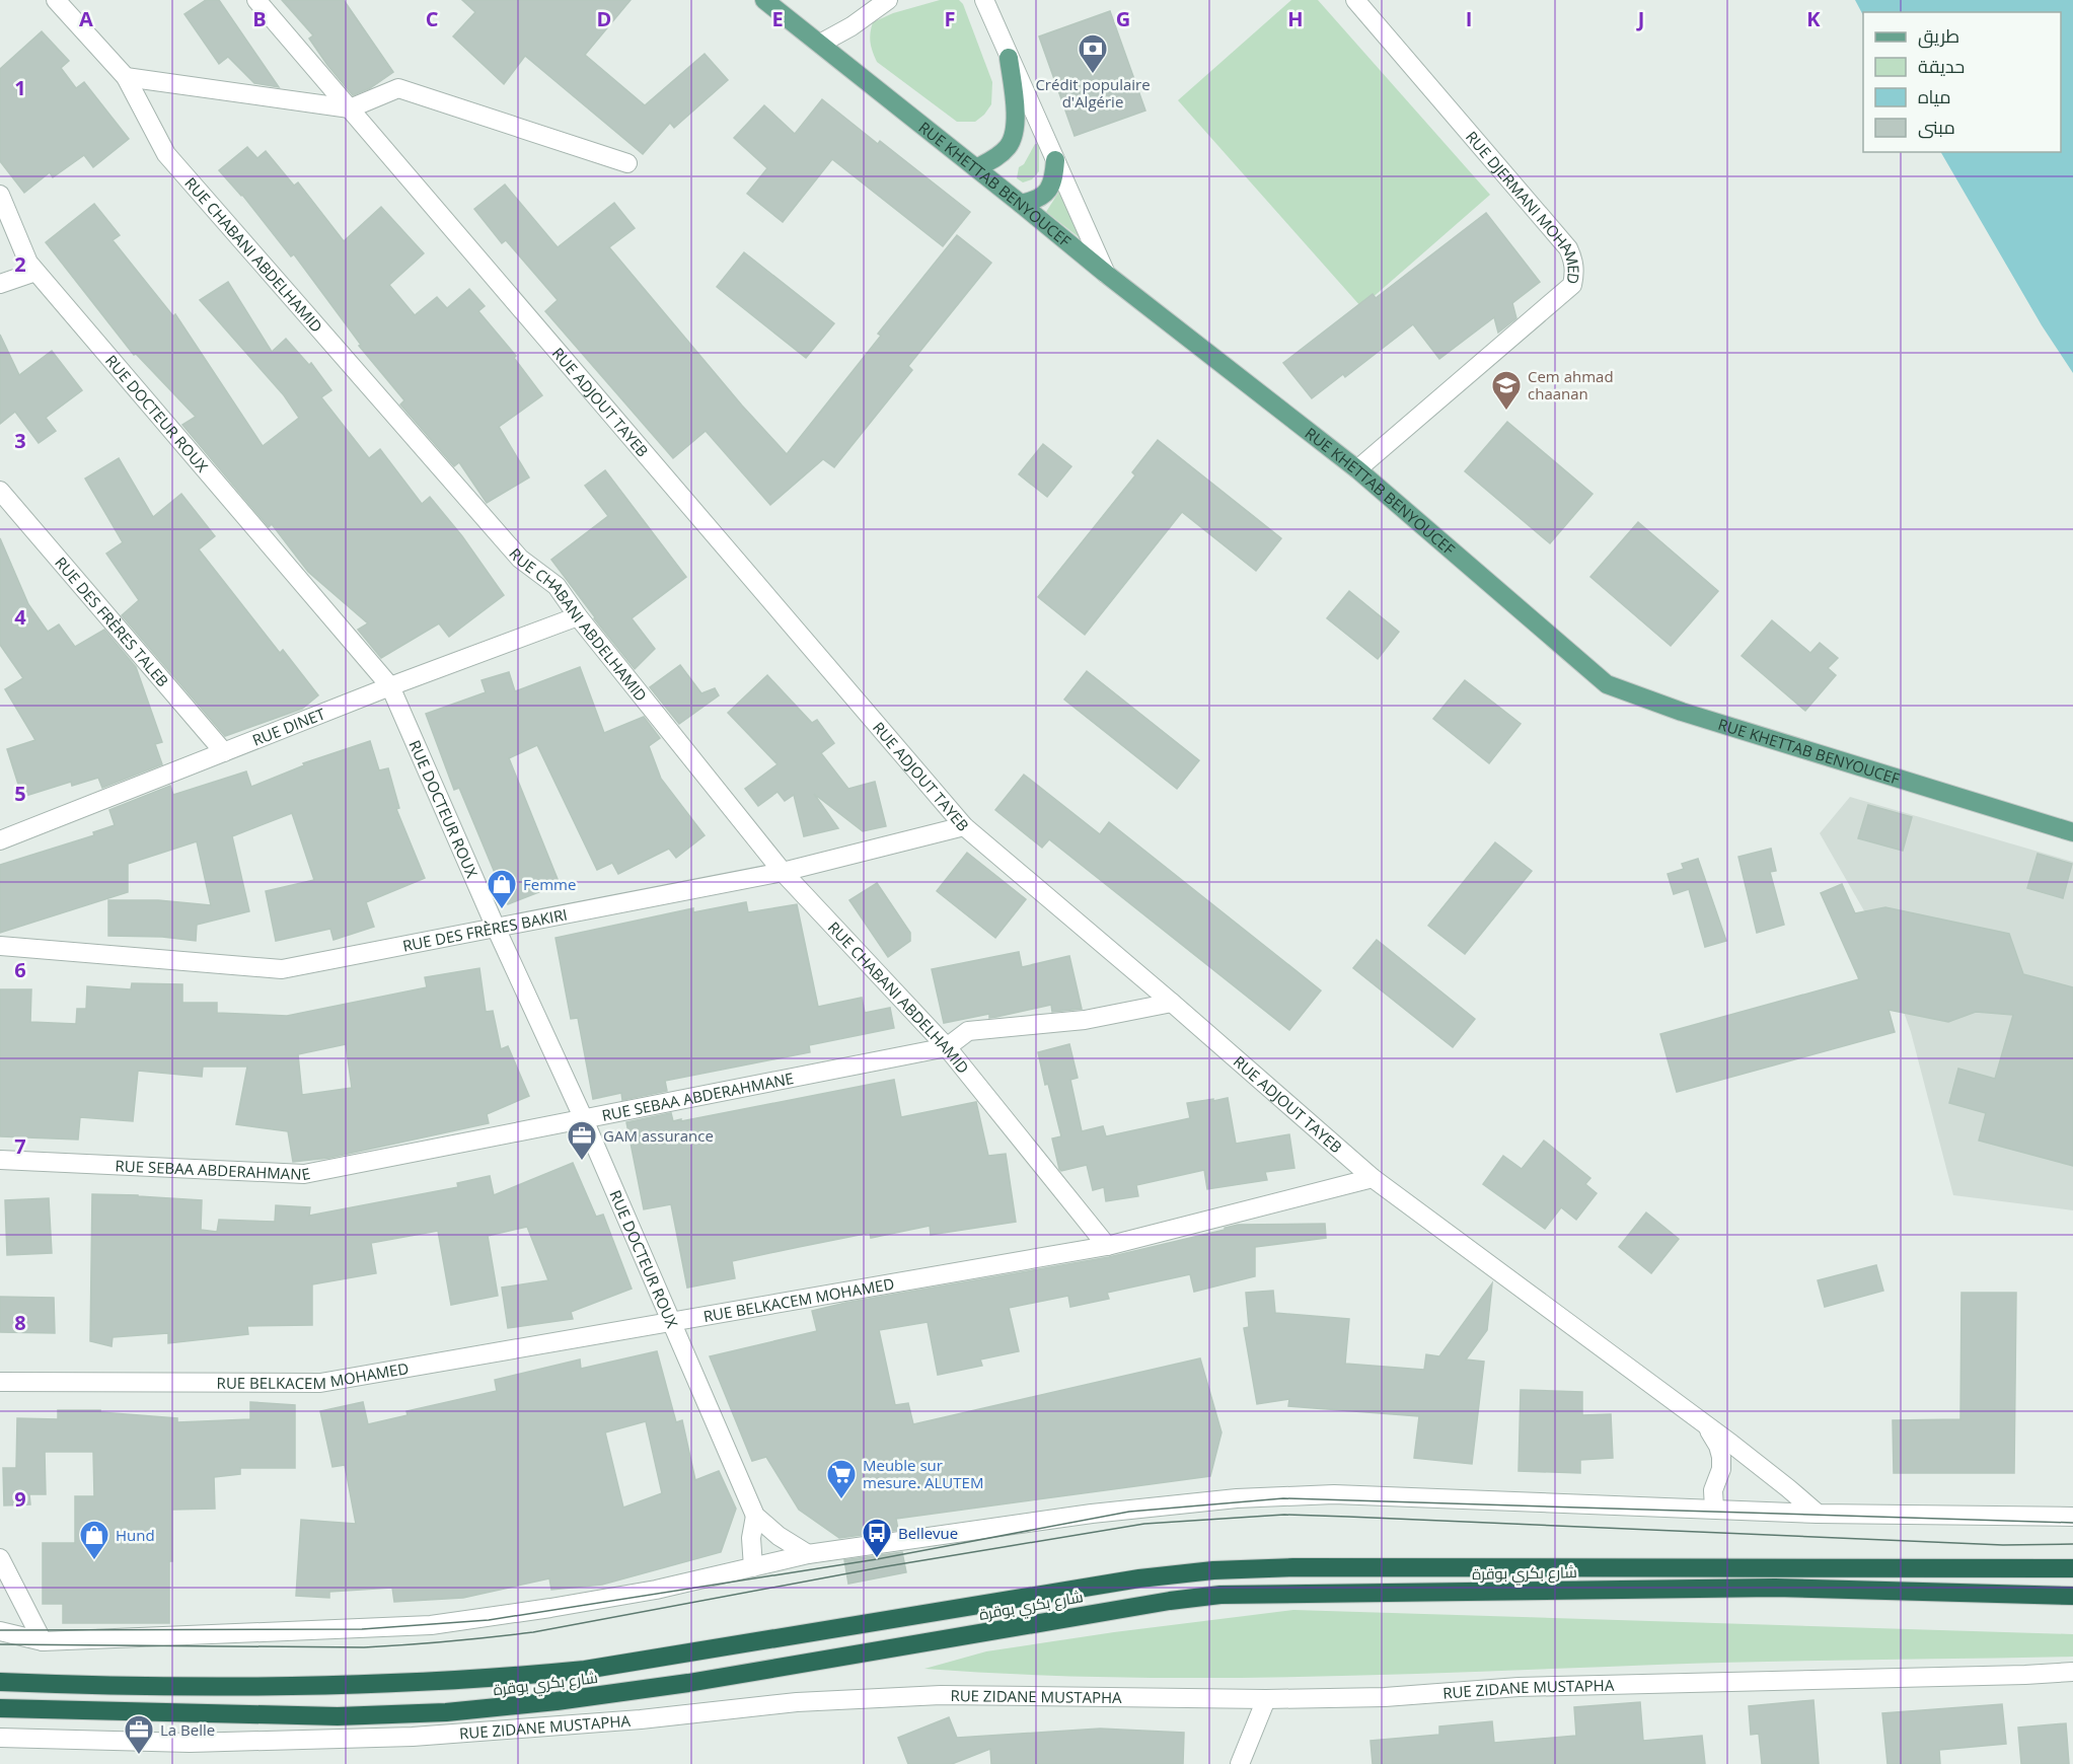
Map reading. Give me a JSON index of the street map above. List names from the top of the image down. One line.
{"streets":{"highway":["شارع بكري بوقرة"],"main road":["RUE KHETTAB BENYOUCEF"],"street":["RUE DJERMANI MOHAMED","RUE CHABANI ABDELHAMID","RUE ADJOUT TAYEB","RUE DOCTEUR ROUX","RUE DES FRÈRES TALEB","RUE DINET","RUE DES FRÈRES BAKIRI","RUE SEBAA ABDERAHMANE","RUE BELKACEM MOHAMED","RUE ZIDANE MUSTAPHA"]},"crossings":[["RUE KHETTAB BENYOUCEF","RUE DJERMANI MOHAMED"],["RUE CHABANI ABDELHAMID","RUE DINET"],["RUE CHABANI ABDELHAMID","RUE DES FRÈRES BAKIRI"],["RUE CHABANI ABDELHAMID","RUE SEBAA ABDERAHMANE"],["RUE CHABANI ABDELHAMID","RUE BELKACEM MOHAMED"],["RUE ADJOUT TAYEB","RUE DES FRÈRES BAKIRI"],["RUE ADJOUT TAYEB","RUE SEBAA ABDERAHMANE"],["RUE ADJOUT TAYEB","RUE BELKACEM MOHAMED"],["RUE DOCTEUR ROUX","RUE DINET"],["RUE DOCTEUR ROUX","RUE DES FRÈRES BAKIRI"],["RUE DOCTEUR ROUX","RUE SEBAA ABDERAHMANE"],["RUE DOCTEUR ROUX","RUE BELKACEM MOHAMED"],["RUE DES FRÈRES TALEB","RUE DINET"]],"places":{"bank":["Crédit populaire d'Algérie"],"school or university":["Cem ahmad chaanan"],"shop":["Femme","Hund"],"office":["GAM assurance","La Belle"],"supermarket":["Meuble sur mesure. ALUTEM"],"bus stop":["Bellevue"]},"legend":["طريق","حديقة","مياه","مبنى"],"grid":{"columns":["A","B","C","D","E","F","G","H","I","J","K"],"rows":["1","2","3","4","5","6","7","8","9"]}}
